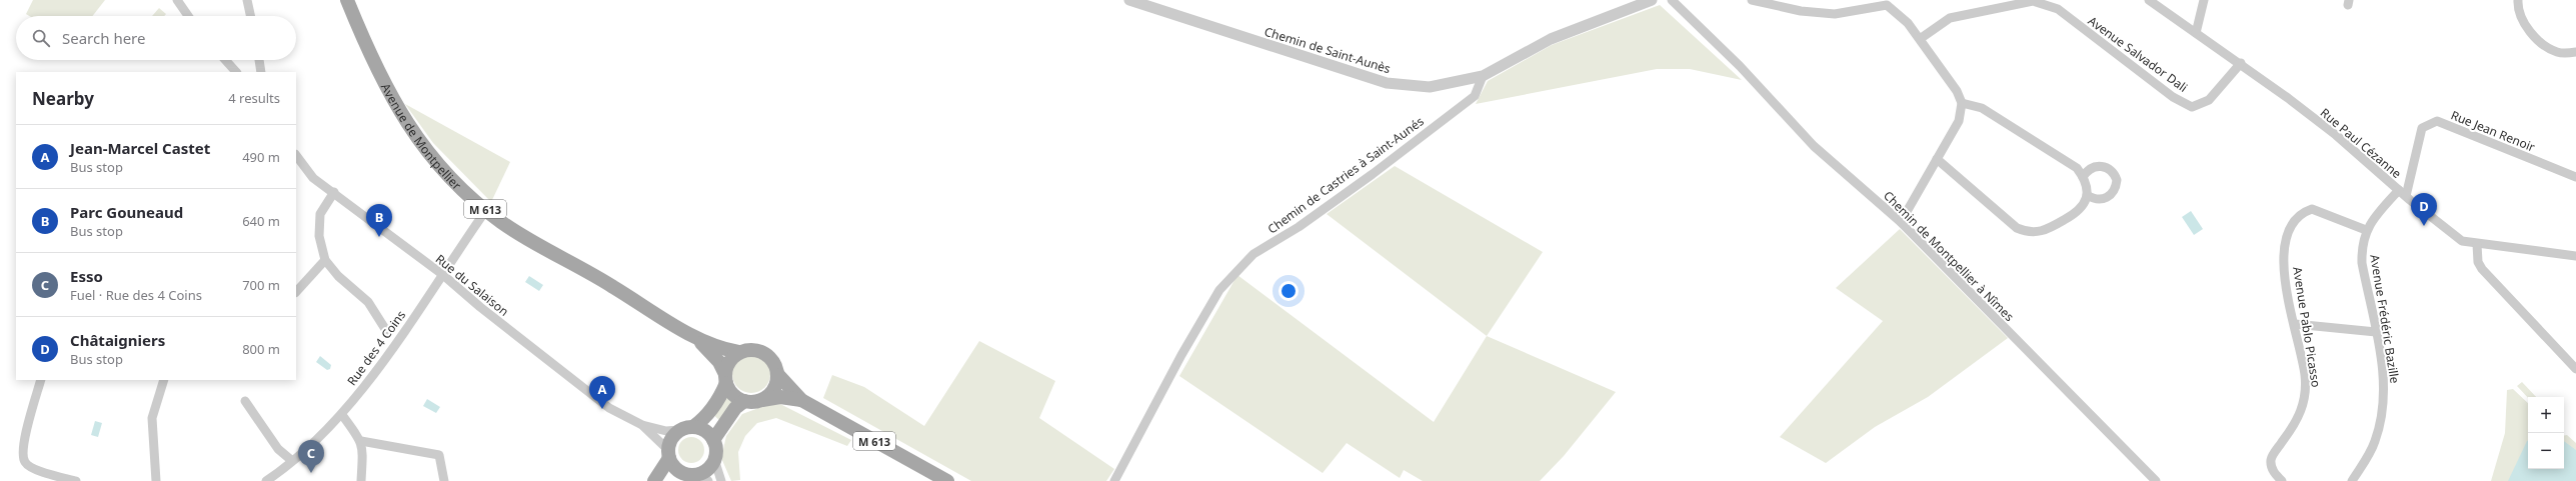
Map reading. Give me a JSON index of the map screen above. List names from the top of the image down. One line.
{"streets":{"main road":["Avenue de Montpellier","M 613"],"street":["Chemin de Saint-Aunès","Avenue Salvador Dali","Rue Jean Renoir","Rue Paul Cézanne","Chemin de Castries à Saint-Aunés","Chemin de Montpellier à Nîmes","Rue du Salaison","Avenue Frédéric Bazille","Avenue Pablo Picasso","Rue des 4 Coins"]},"crossings":[["Chemin de Saint-Aunès","Chemin de Castries à Saint-Aunés"],["Avenue Salvador Dali","Rue Paul Cézanne"],["Rue Jean Renoir","Rue Paul Cézanne"],["Rue Jean Renoir","Avenue Frédéric Bazille"],["Avenue de Montpellier","M 613"],["Avenue de Montpellier","Rue des 4 Coins"],["Rue Paul Cézanne","Avenue Frédéric Bazille"],["Rue du Salaison","Rue des 4 Coins"],["Avenue Frédéric Bazille","Avenue Pablo Picasso"]],"page":{"search":"Search here","heading":["Nearby","4 results"],"list":[{"mark":"A","name":"Jean-Marcel Castet","note":"Bus stop","value":"490 m"},{"mark":"B","name":"Parc Gouneaud","note":"Bus stop","value":"640 m"},{"mark":"C","name":"Esso","note":"Fuel · Rue des 4 Coins","value":"700 m"},{"mark":"D","name":"Châtaigniers","note":"Bus stop","value":"800 m"}],"pins":["D","B","A","C"],"map_buttons":["+","−"]}}
